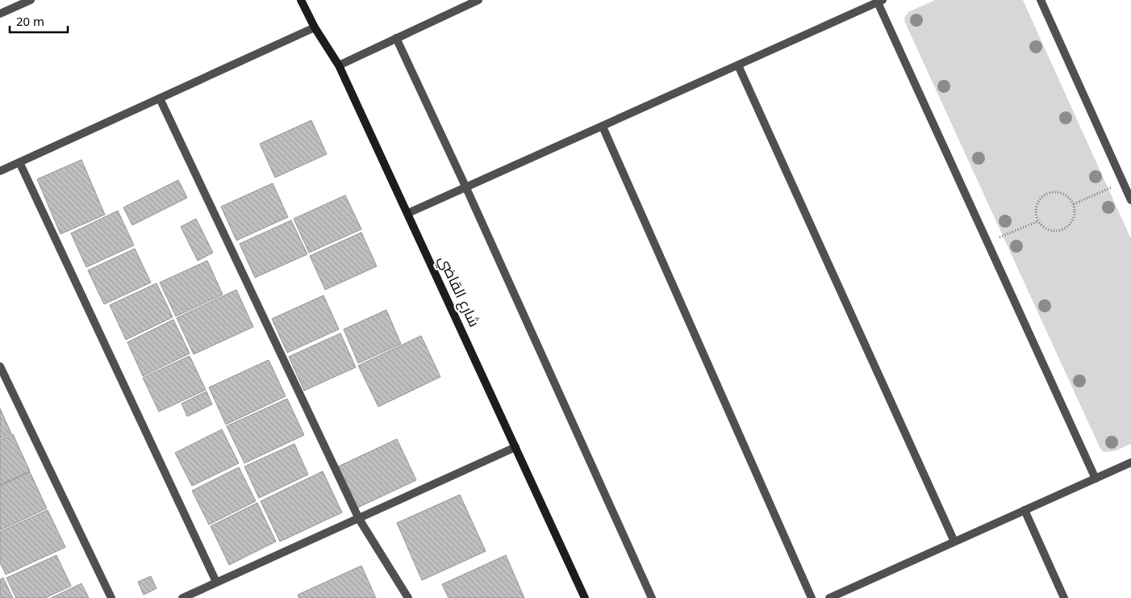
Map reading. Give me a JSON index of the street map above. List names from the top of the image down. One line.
{"streets":{"main road":["شارع القاضي"]},"scale_bar":"20 m"}
